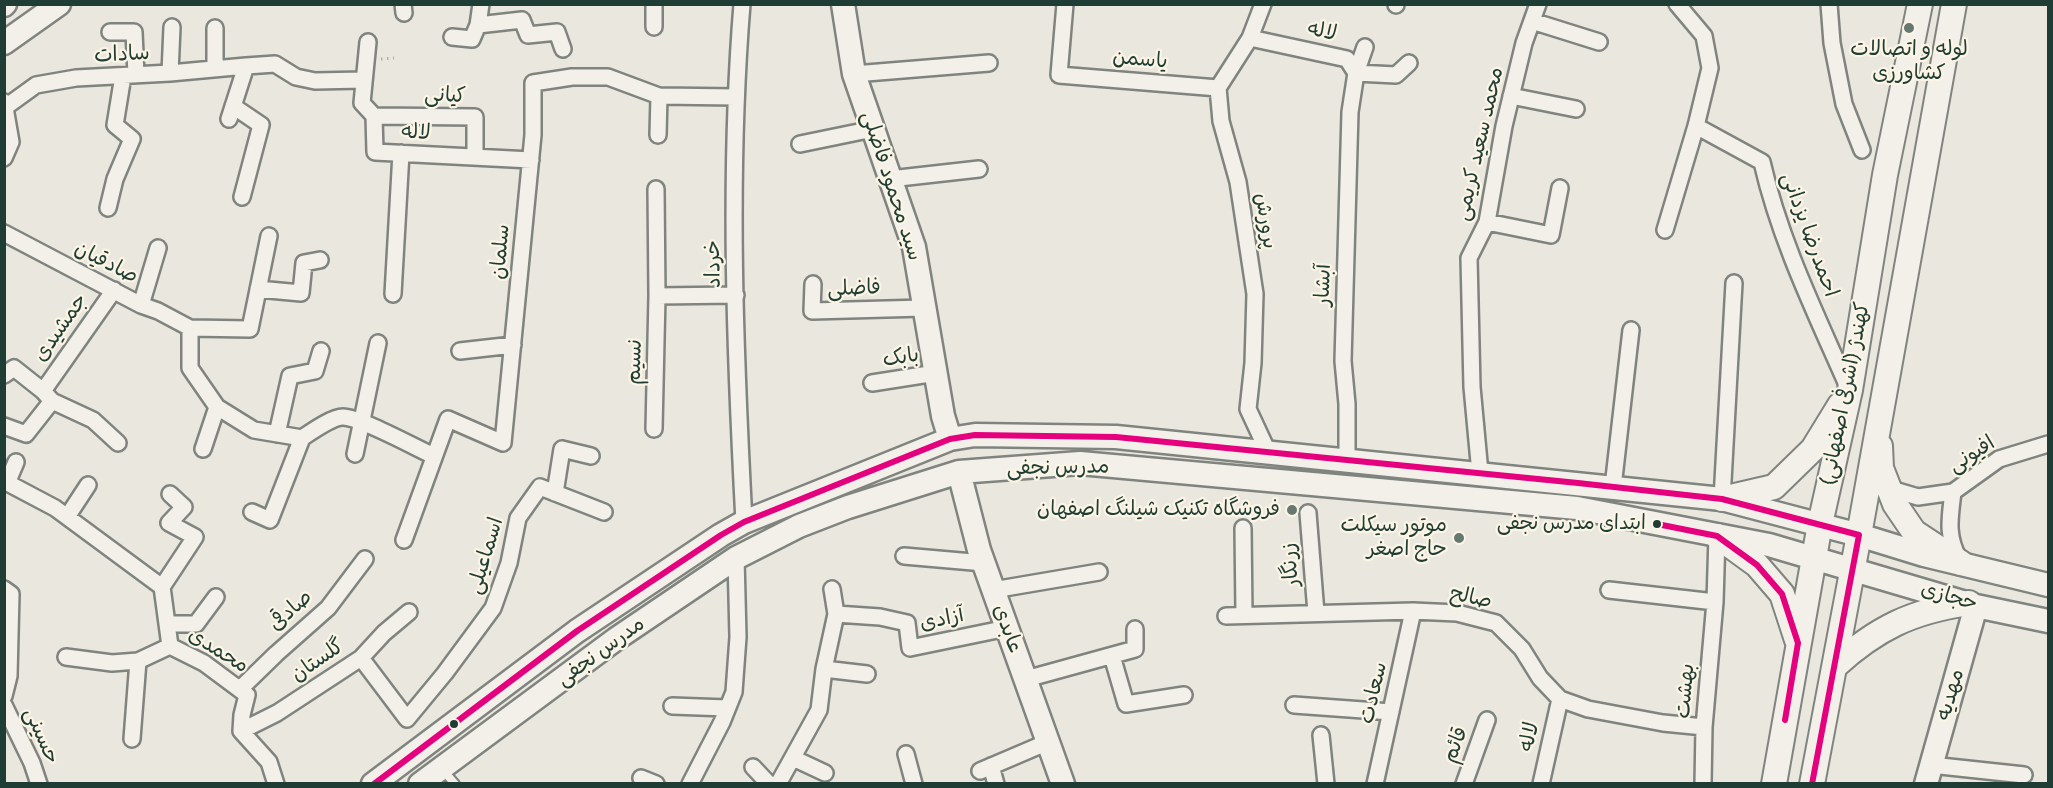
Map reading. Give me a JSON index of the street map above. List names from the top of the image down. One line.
{"streets":{"main road":["سید محمود فاضلی","کهندژ (اشرفی اصفهانی)","مدرس نجفی","حجازی","عابدی","مهدیه"],"street":["لاله","سادات","یاسمن","کیانی","محمد سعید کریمی","پرورش","احمدرضا یزدانی","سلمان","صادقیان","خرداد","آبشار","فاضلی","جمشیدی","بابک","نسیم","افیونی","اسماعیلی","زرنگار","صالح","صادقی","آزادی","محمدی","گلستان","بهشت","سعادت","حسینی","قائم"]},"crossings":[["لاله","سادات"],["لاله","کیانی"],["لاله","سلمان"],["لاله","آبشار"],["لاله","صالح"],["یاسمن","پرورش"],["محمد سعید کریمی","مدرس نجفی"],["سید محمود فاضلی","فاضلی"],["سید محمود فاضلی","بابک"],["سید محمود فاضلی","مدرس نجفی"],["پرورش","مدرس نجفی"],["احمدرضا یزدانی","کهندژ (اشرفی اصفهانی)"],["سلمان","خرداد"],["صادقیان","جمشیدی"],["خرداد","مدرس نجفی"],["آبشار","مدرس نجفی"],["کهندژ (اشرفی اصفهانی)","مدرس نجفی"],["کهندژ (اشرفی اصفهانی)","حجازی"],["افیونی","حجازی"],["مدرس نجفی","حجازی"],["مدرس نجفی","عابدی"],["مدرس نجفی","بهشت"],["اسماعیلی","گلستان"],["زرنگار","صالح"],["حجازی","مهدیه"],["صالح","بهشت"],["صالح","سعادت"],["صادقی","محمدی"],["آزادی","عابدی"],["محمدی","گلستان"]],"places":["لوله و اتصالات کشاورزی","فروشگاه تکنیک شیلنگ اصفهان","ابتدای مدرس نجفی","موتور سیکلت حاج اصغر"]}
